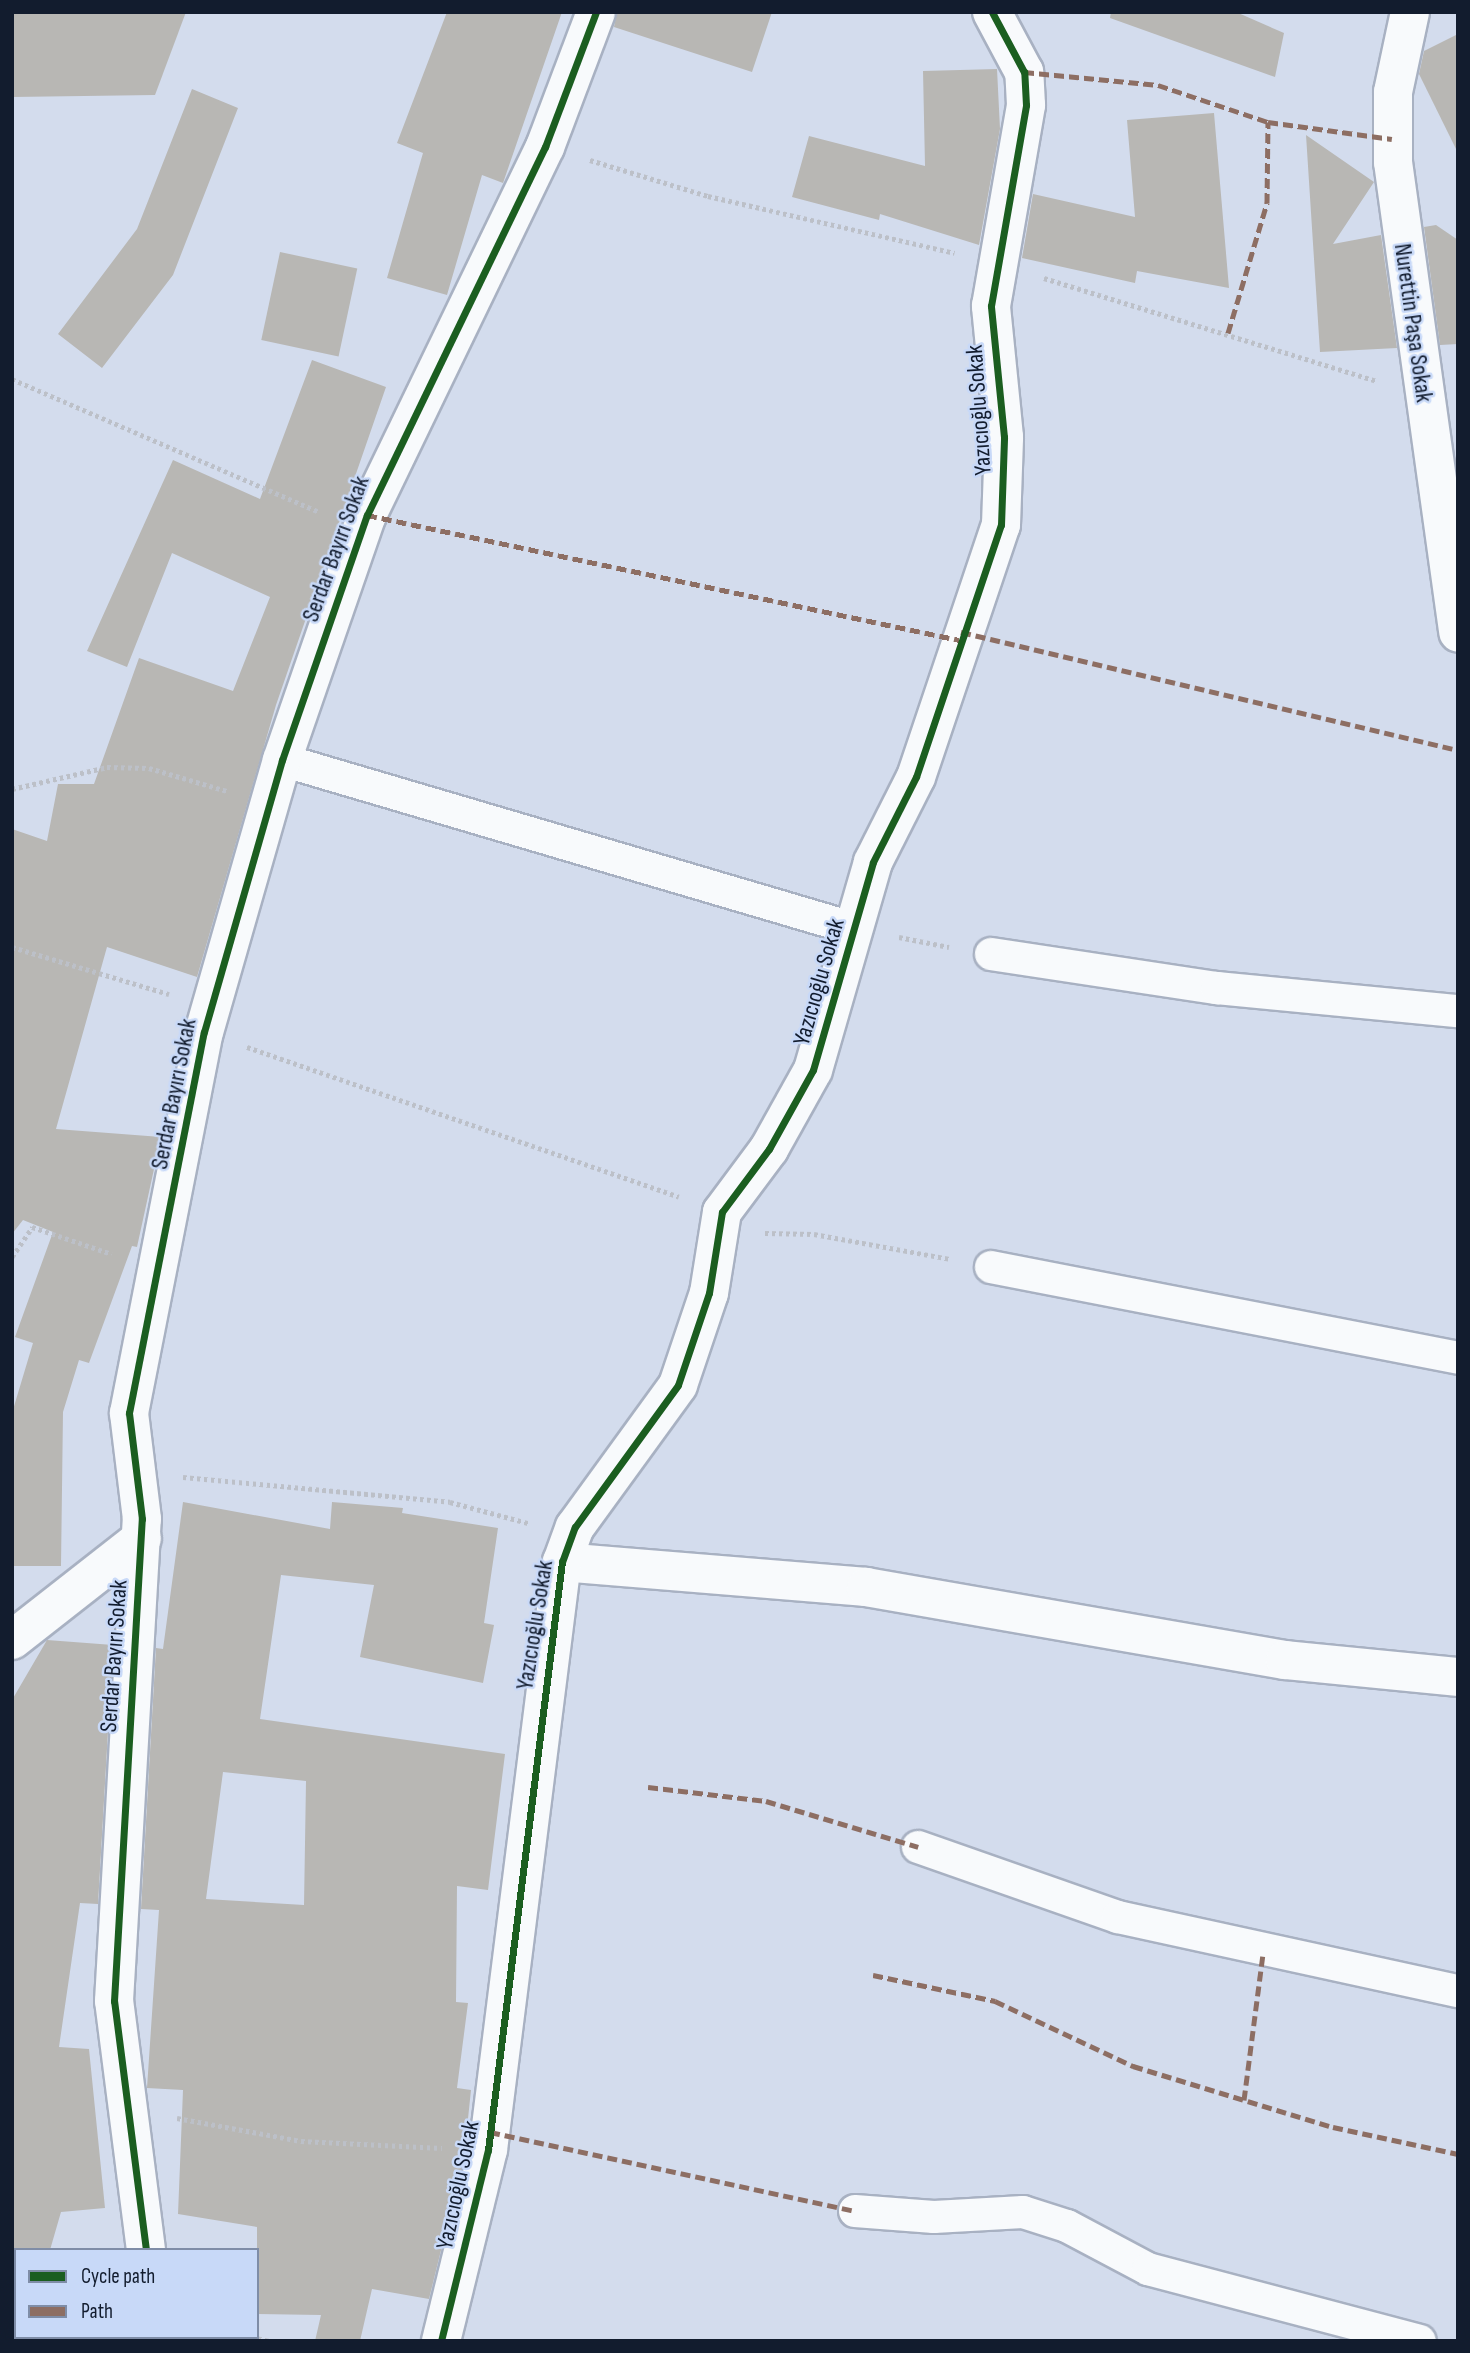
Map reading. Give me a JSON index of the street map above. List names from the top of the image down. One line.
{"streets":{"street":["Nurettin Paşa Sokak","Yazıcıoğlu Sokak","Serdar Bayırı Sokak"]},"legend":["Cycle path","Path"]}
